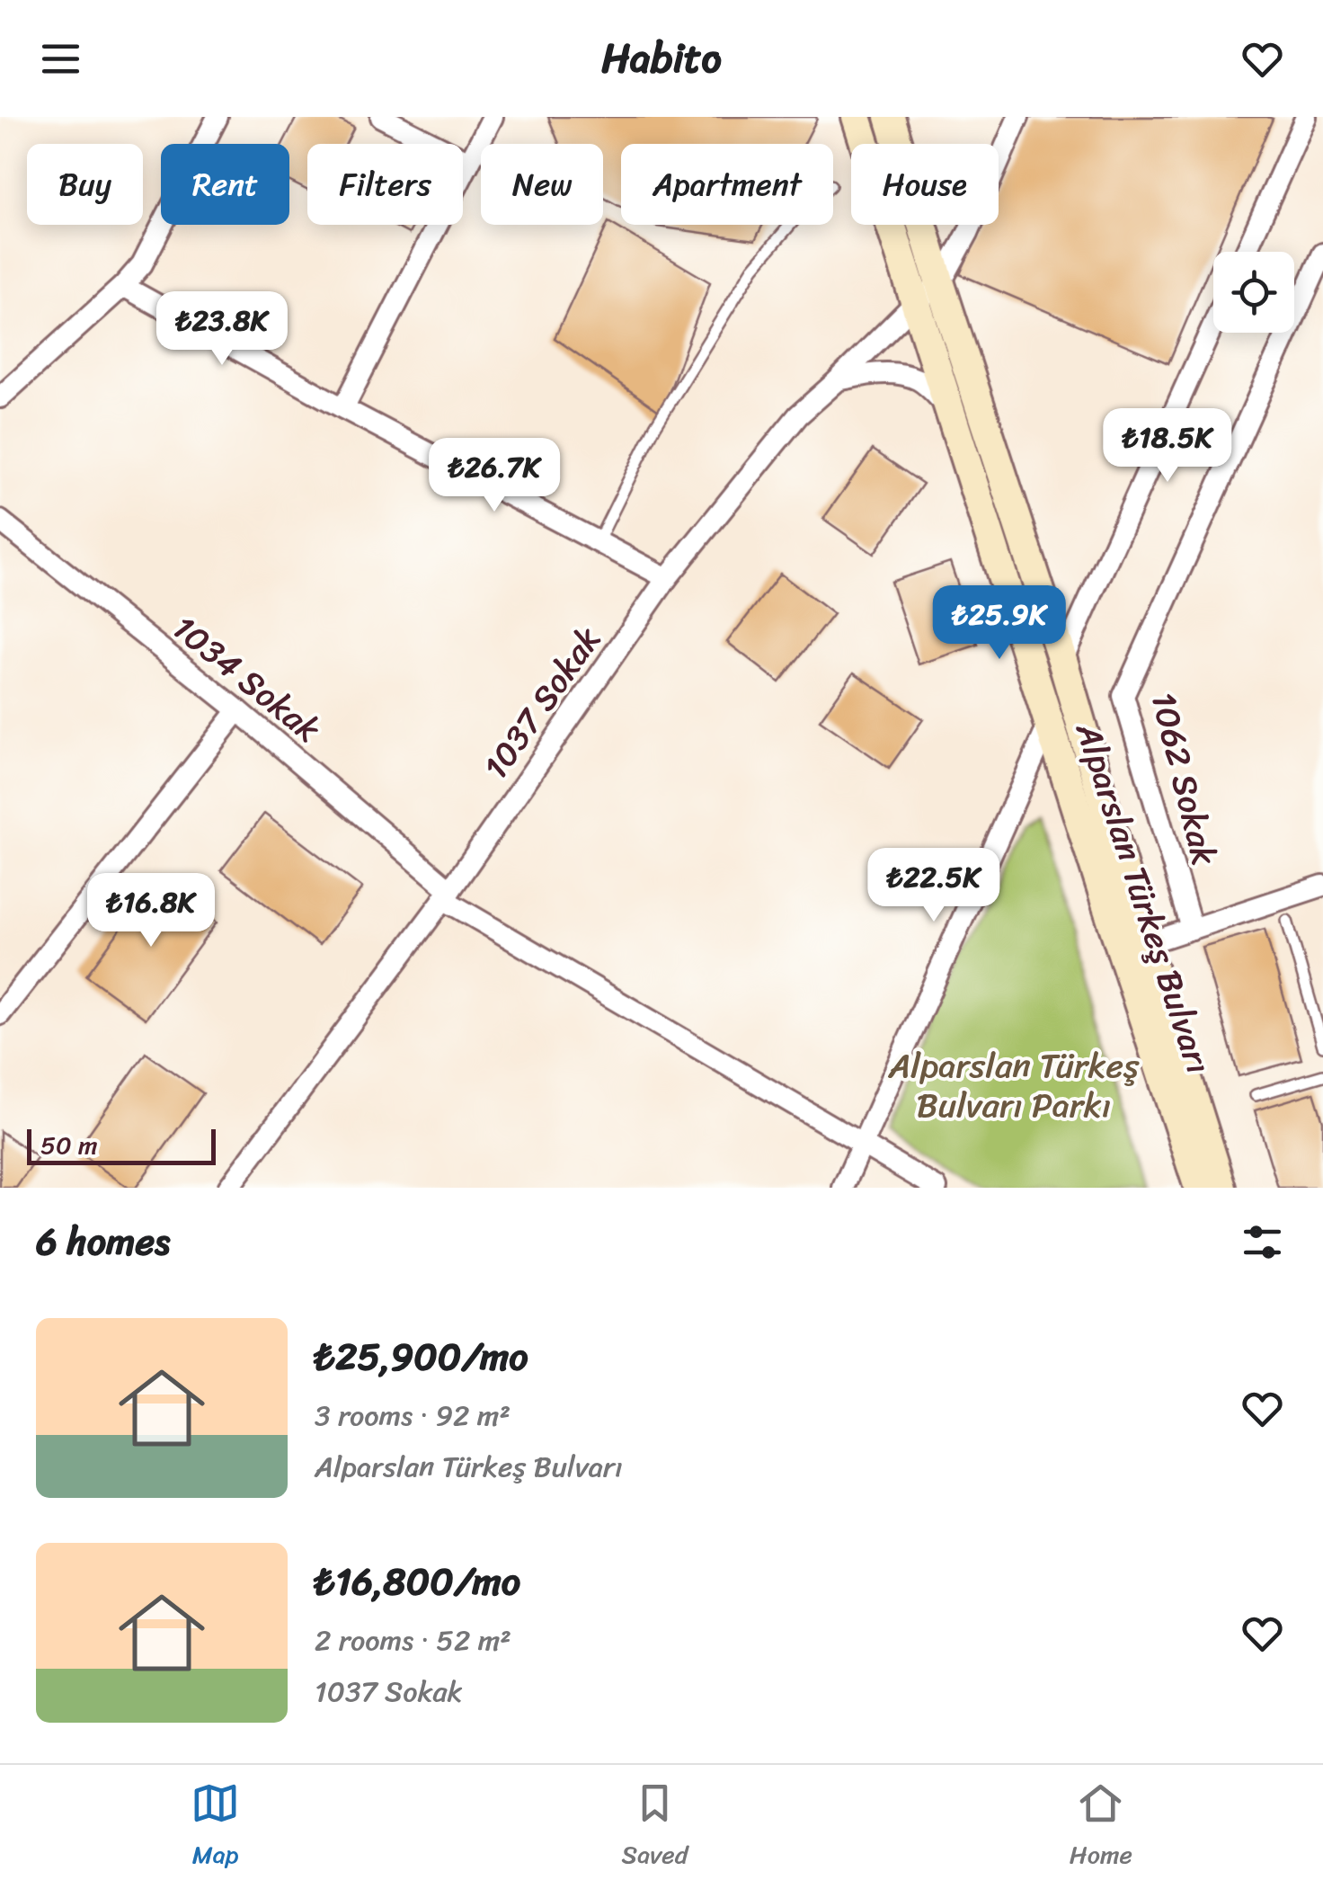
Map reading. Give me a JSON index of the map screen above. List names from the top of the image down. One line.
{"streets":{"main road":["Alparslan Türkeş Bulvarı"],"street":["1034 Sokak","1037 Sokak","1062 Sokak"]},"crossings":[["1034 Sokak","1037 Sokak"],["1037 Sokak","Alparslan Türkeş Bulvarı"]],"parks":["Alparslan Türkeş Bulvarı Parkı"],"scale_bar":"50 m","page":{"header":"Habito","chip":["Buy","Rent","Filters","New","Apartment","House"],"price":["₺23.8K","₺18.5K","₺26.7K","₺25.9K","₺22.5K","₺16.8K"],"scale":"50 m","heading":"6 homes","list":[{"name":"₺25,900/mo","note":"3 rooms · 92 m² · Alparslan Türkeş Bulvarı"},{"name":"₺16,800/mo","note":"2 rooms · 52 m² · 1037 Sokak"}],"tabs":["Map","Saved","Home"]}}
